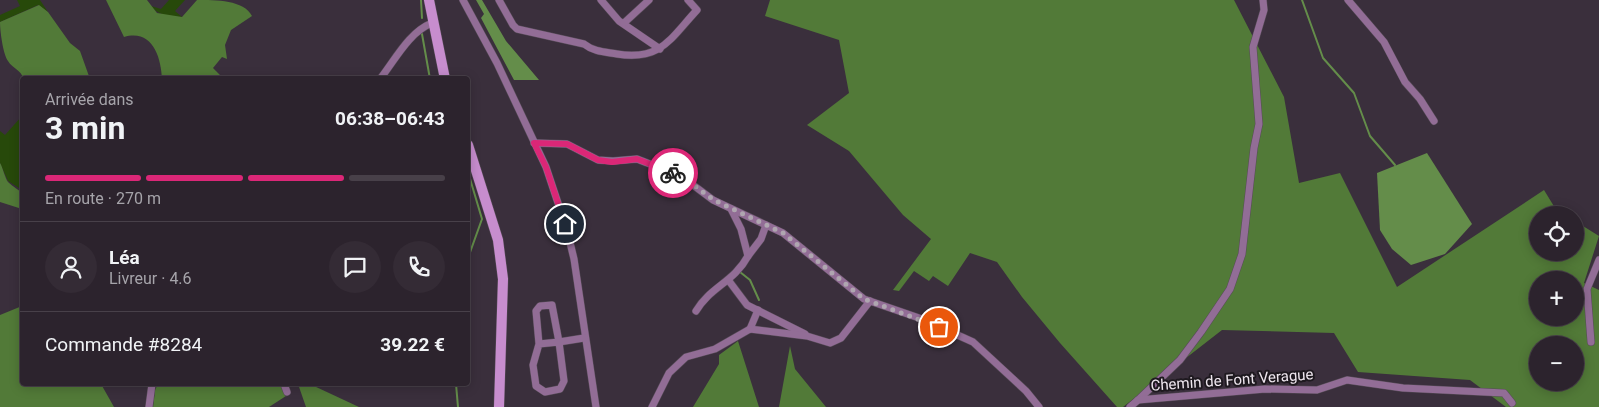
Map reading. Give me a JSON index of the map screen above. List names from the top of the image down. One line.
{"streets":{"street":["Chemin de Font Verague"]},"page":{"heading":["3 min","Arrivée dans","06:38–06:43"],"panel":["Léa","Livreur · 4.6","Commande #8284","39.22 €"],"bar":"En route · 270 m","map_buttons":["+","−"]}}
